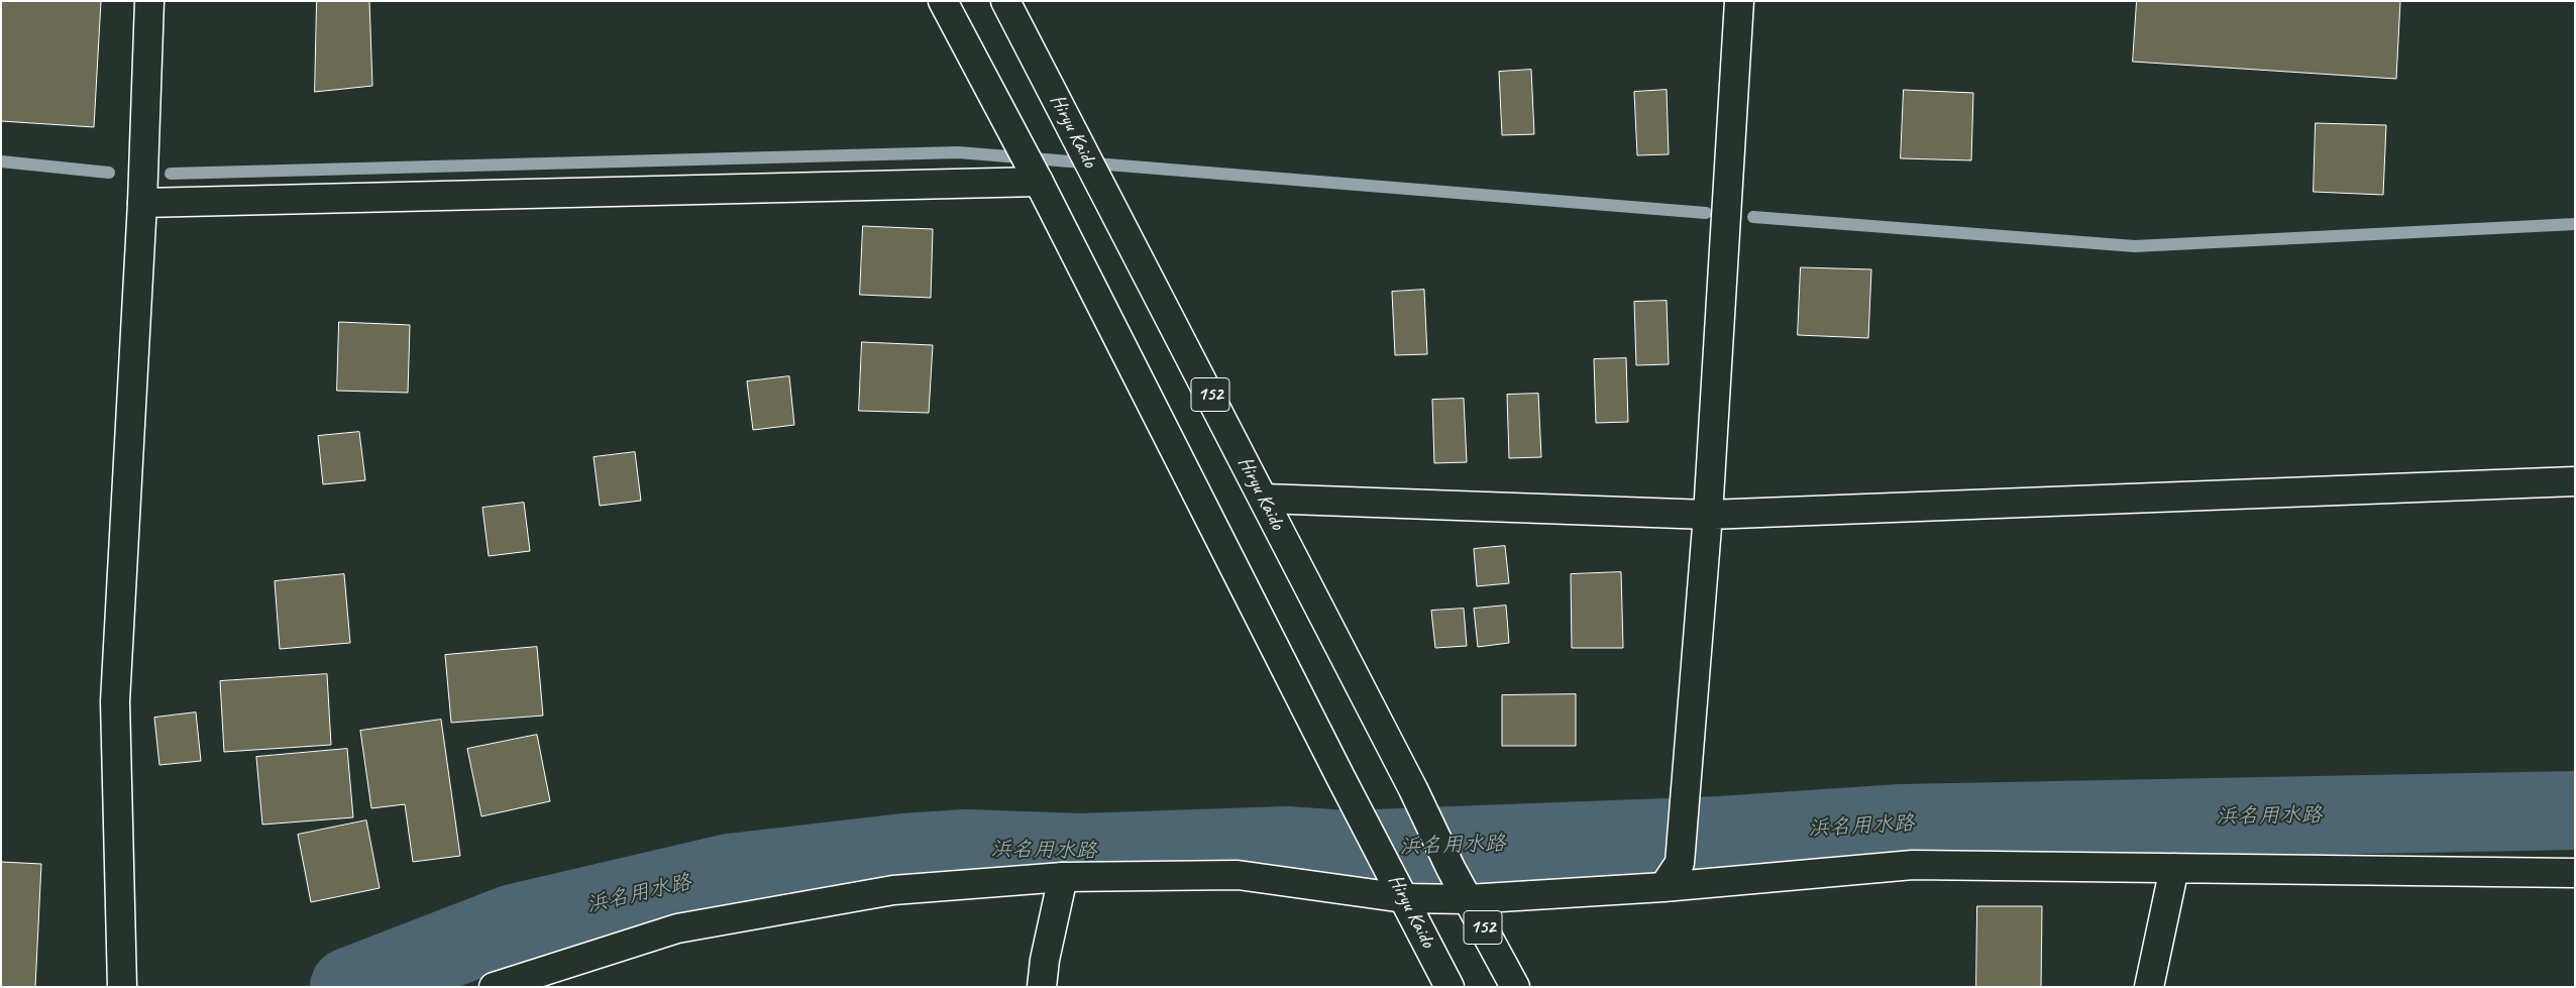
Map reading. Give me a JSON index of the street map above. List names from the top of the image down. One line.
{"streets":{"main road":["Hiryu Kaido","152"]},"water":["浜名用水路"]}
